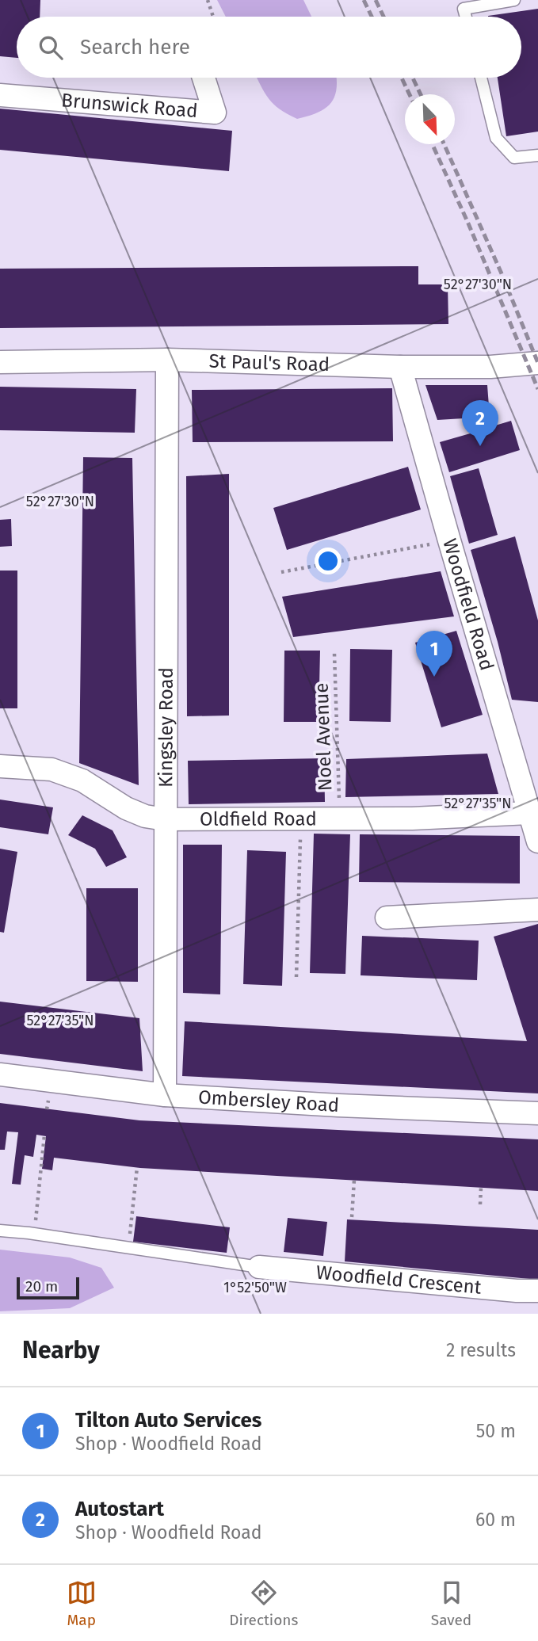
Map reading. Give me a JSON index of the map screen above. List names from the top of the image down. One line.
{"streets":{"street":["Brunswick Road","St Paul's Road","Woodfield Road","Kingsley Road","Oldfield Road","Ombersley Road","Woodfield Crescent"],"path":["Noel Avenue"]},"crossings":[["St Paul's Road","Woodfield Road"],["St Paul's Road","Kingsley Road"],["Woodfield Road","Oldfield Road"],["Kingsley Road","Oldfield Road"],["Kingsley Road","Ombersley Road"],["Noel Avenue","Oldfield Road"]],"scale_bar":"20 m","north":"bottom right","page":{"search":"Search here","pins":["2","1"],"scale":"20 m","heading":["Nearby","2 results"],"list":[{"mark":"1","name":"Tilton Auto Services","note":"Shop · Woodfield Road","value":"50 m"},{"mark":"2","name":"Autostart","note":"Shop · Woodfield Road","value":"60 m"}],"nav":["Map","Directions","Saved"]},"coordinates":["52°27'30\"N","52°27'35\"N","1°52'50\"W"]}
